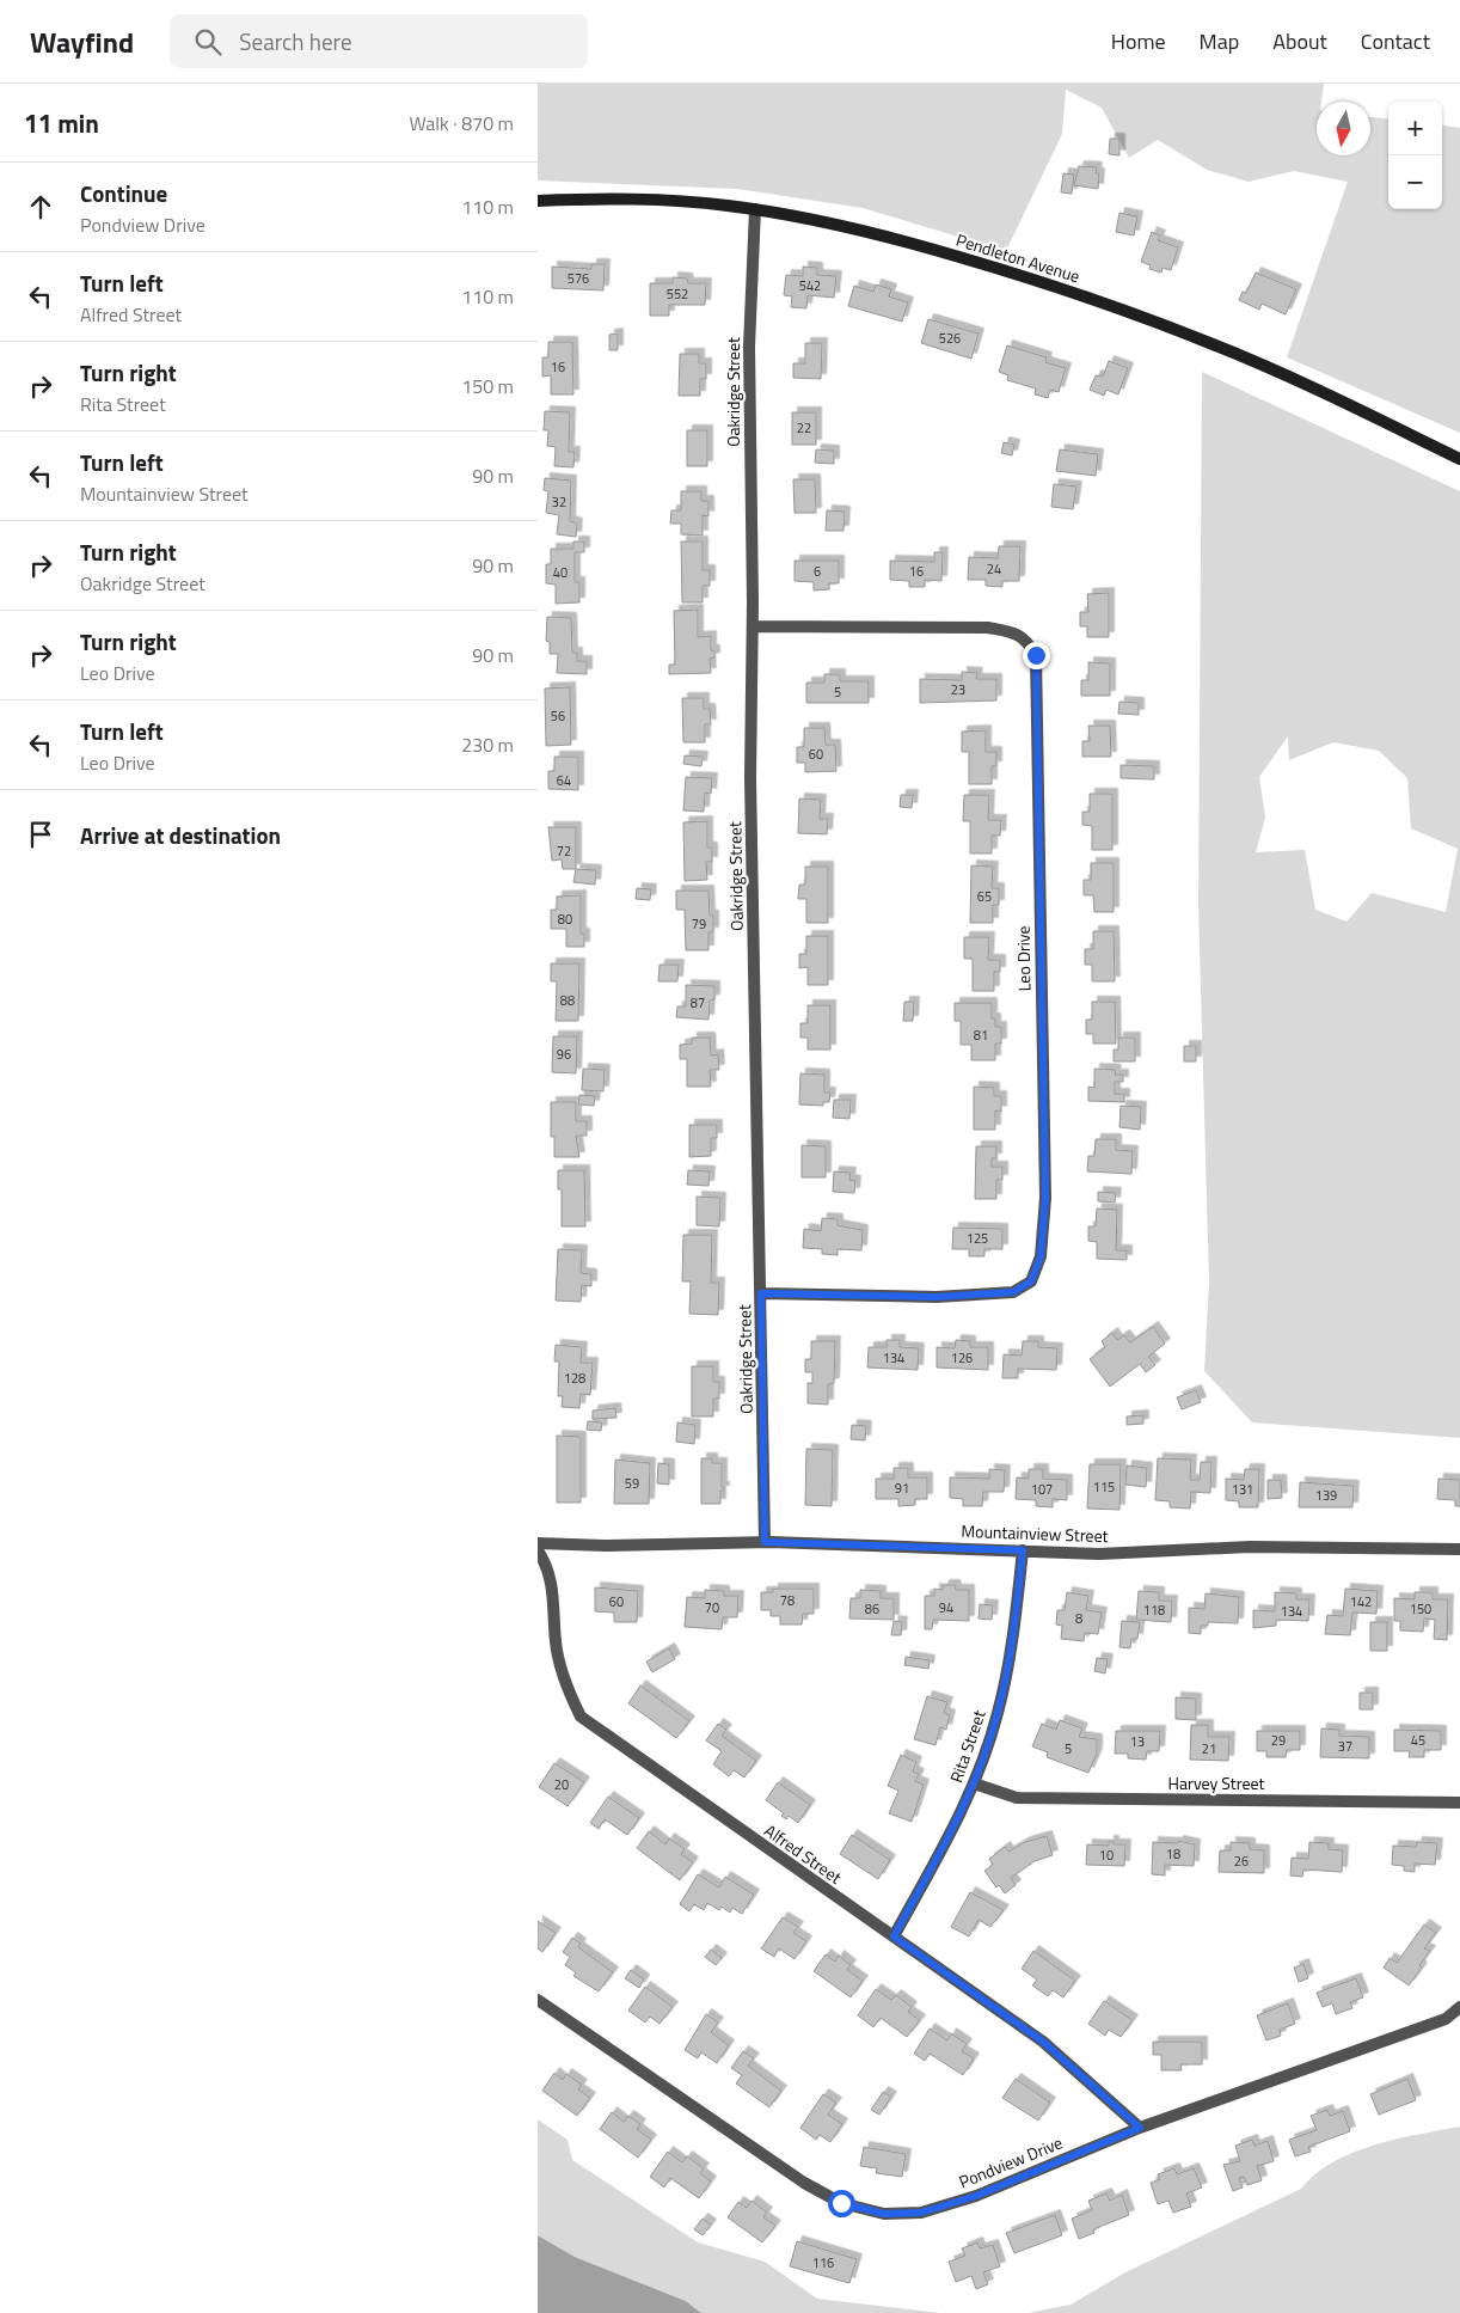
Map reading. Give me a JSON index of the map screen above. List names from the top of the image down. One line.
{"streets":{"street":["Pendleton Avenue","Oakridge Street","Leo Drive","Mountainview Street","Rita Street","Harvey Street","Alfred Street","Pondview Drive"]},"crossings":[["Pendleton Avenue","Oakridge Street"],["Oakridge Street","Leo Drive"],["Oakridge Street","Mountainview Street"],["Mountainview Street","Rita Street"],["Rita Street","Harvey Street"],["Rita Street","Alfred Street"],["Alfred Street","Pondview Drive"]],"house_numbers":["576","542","552","526","16","22","32","24","6","16","40","23","5","56","60","64","72","65","80","79","88","87","81","96","125","134","126","128","59","115","91","107","131","139","78","60","142","70","94","86","150","118","134","8","29","45","13","37","5","21","20","18","10","26","116"],"north":"bottom","page":{"header":"Wayfind","search":"Search here","nav":["Home","Map","About","Contact"],"heading":["11 min","Walk · 870 m"],"map_buttons":["+","−"],"list":[["Continue","Pondview Drive","110 m"],["Turn left","Alfred Street","110 m"],["Turn right","Rita Street","150 m"],["Turn left","Mountainview Street","90 m"],["Turn right","Oakridge Street","90 m"],["Turn right","Leo Drive","90 m"],["Turn left","Leo Drive","230 m"],"Arrive at destination"]}}
